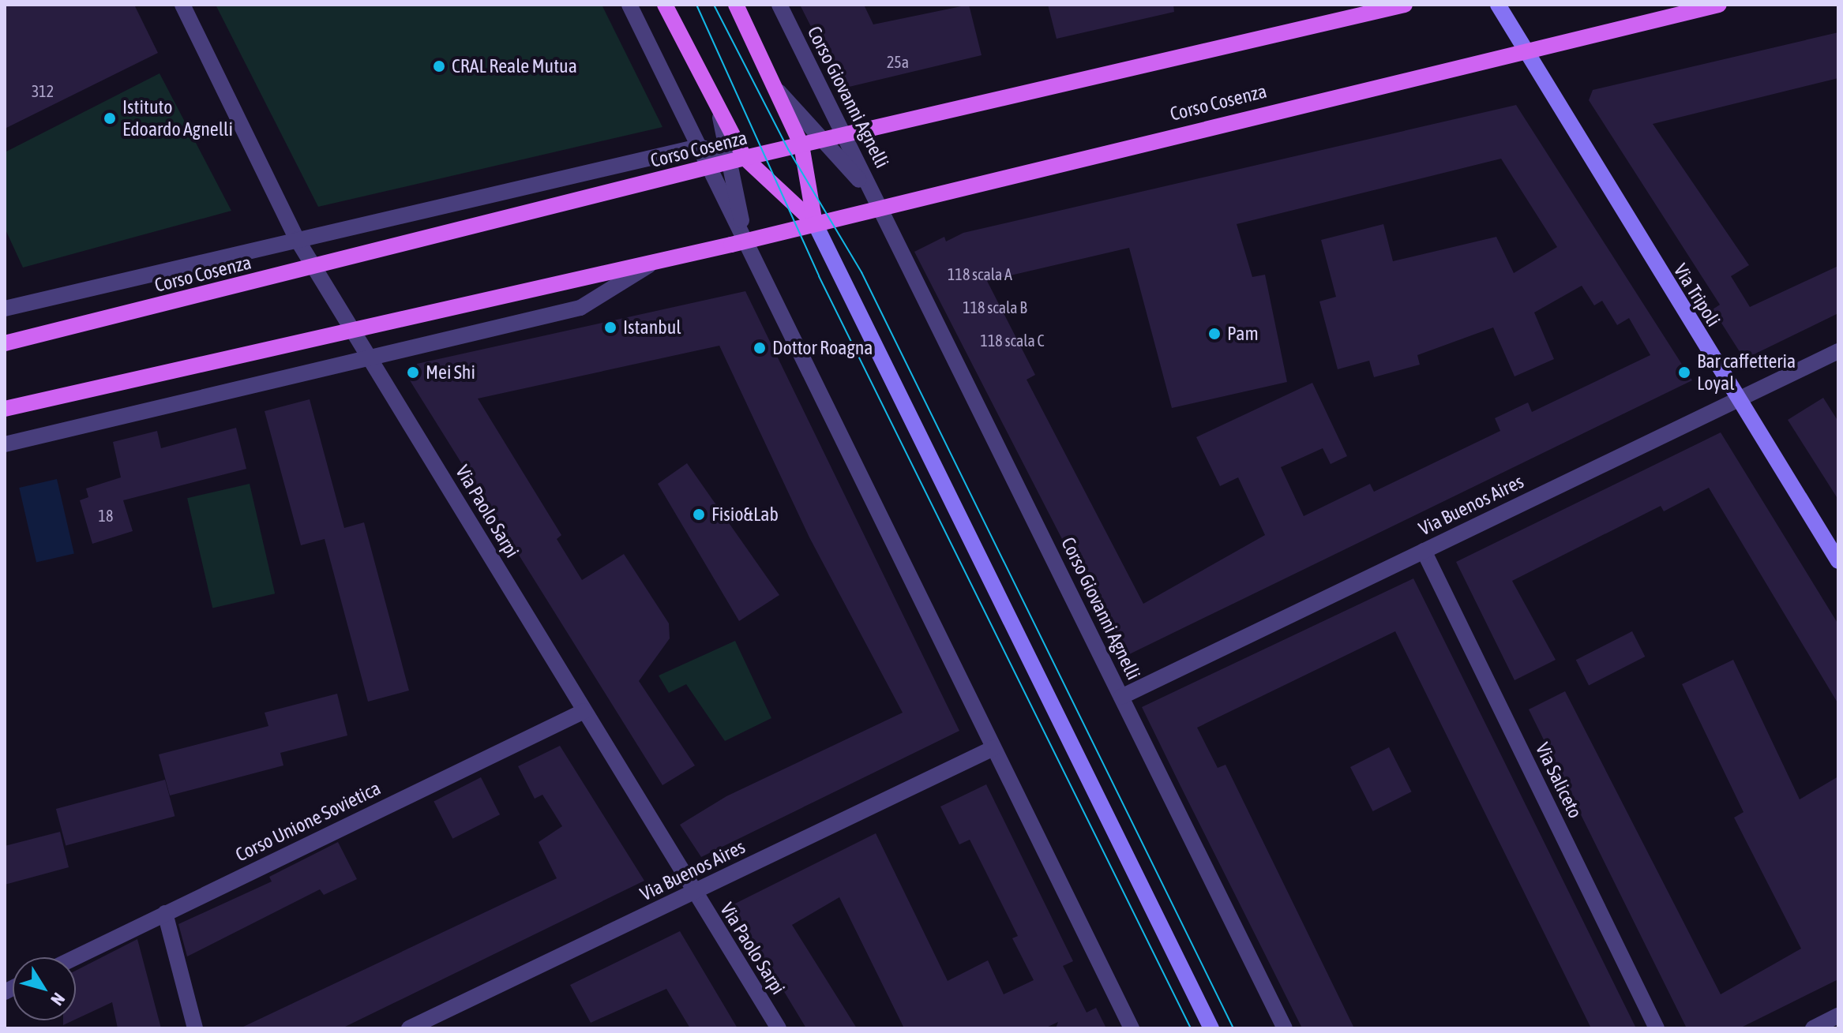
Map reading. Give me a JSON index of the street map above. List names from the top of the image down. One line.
{"streets":{"main road":["Corso Giovanni Agnelli","Corso Cosenza","Via Tripoli"],"street":["Via Buenos Aires","Via Paolo Sarpi","Via Saliceto","Corso Unione Sovietica"]},"crossings":[["Corso Giovanni Agnelli","Corso Cosenza"],["Corso Giovanni Agnelli","Via Buenos Aires"],["Corso Cosenza","Via Tripoli"],["Corso Cosenza","Via Paolo Sarpi"],["Via Tripoli","Via Buenos Aires"],["Via Buenos Aires","Via Paolo Sarpi"],["Via Buenos Aires","Via Saliceto"],["Via Paolo Sarpi","Corso Unione Sovietica"]],"places":["CRAL Reale Mutua","Istituto Edoardo Agnelli","Istanbul","Pam","Dottor Roagna","Mei Shi","Bar caffetteria Loyal","Fisio&Lab"],"house_numbers":["25a","312","118 scala A","118 scala B","118 scala C","18"],"north":"bottom right"}
